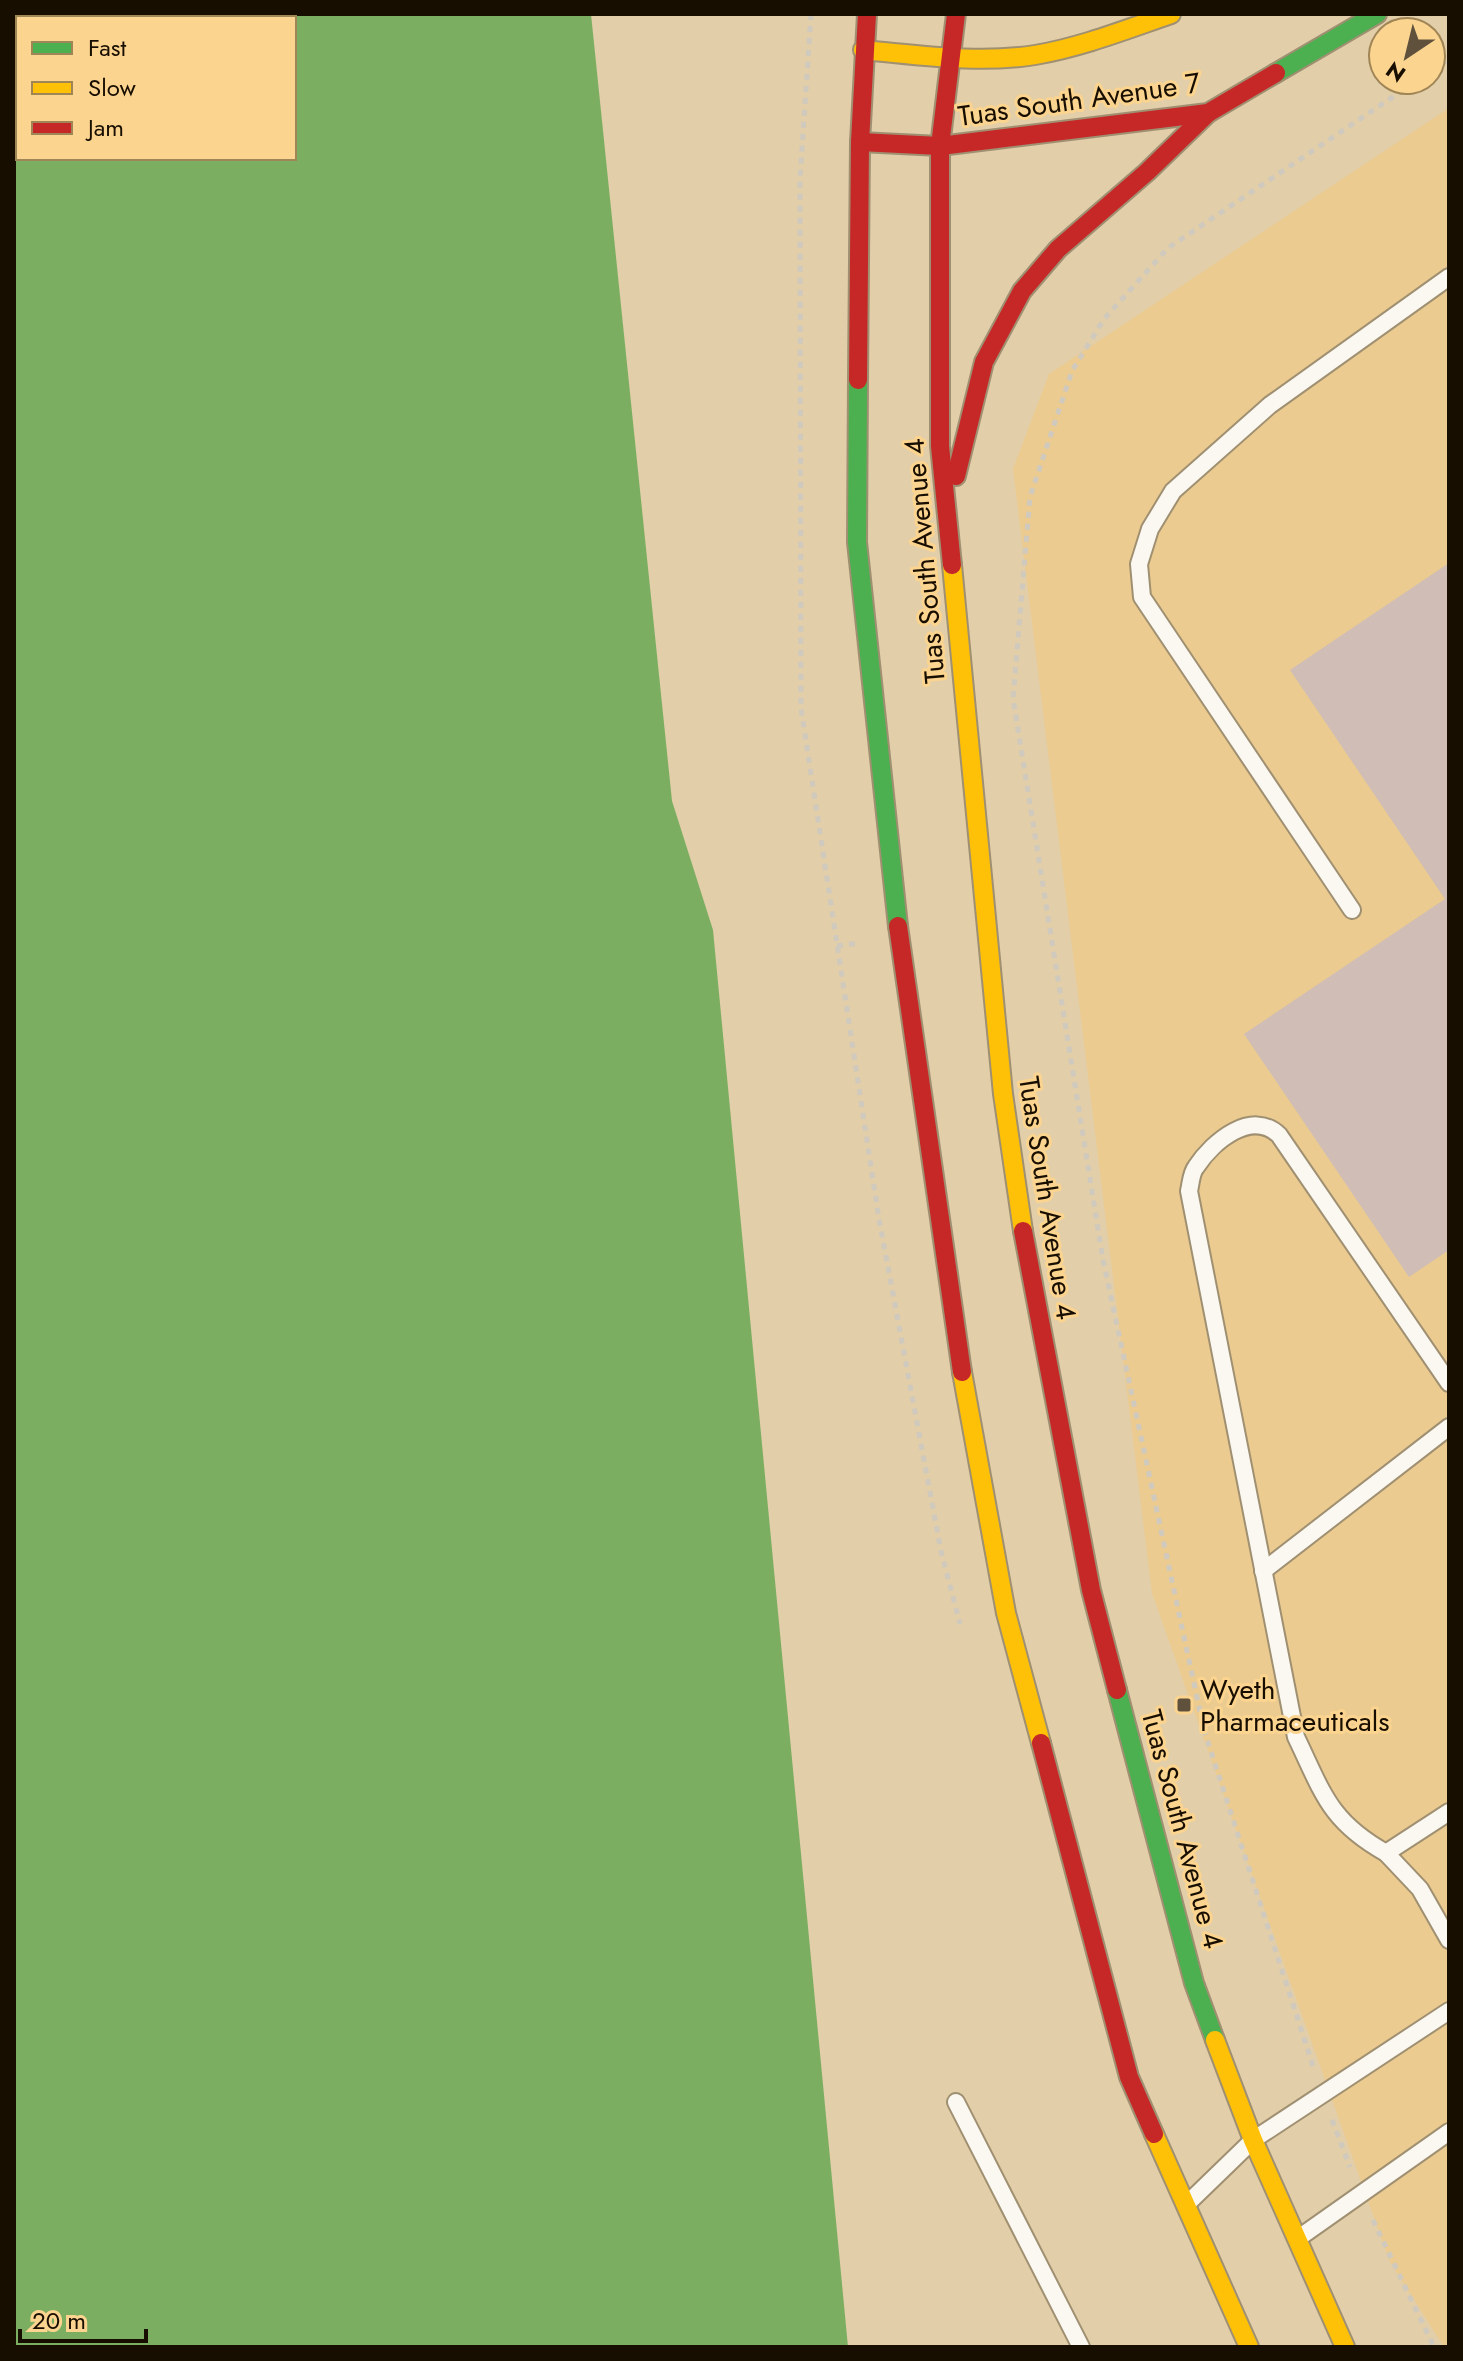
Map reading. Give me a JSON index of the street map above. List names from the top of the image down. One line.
{"streets":{"street":["Tuas South Avenue 7","Tuas South Avenue 4"]},"crossings":[["Tuas South Avenue 7","Tuas South Avenue 4"]],"places":{"transit":["Wyeth Pharmaceuticals"]},"legend":["Fast","Slow","Jam"],"scale_bar":"20 m","north":"bottom left"}
